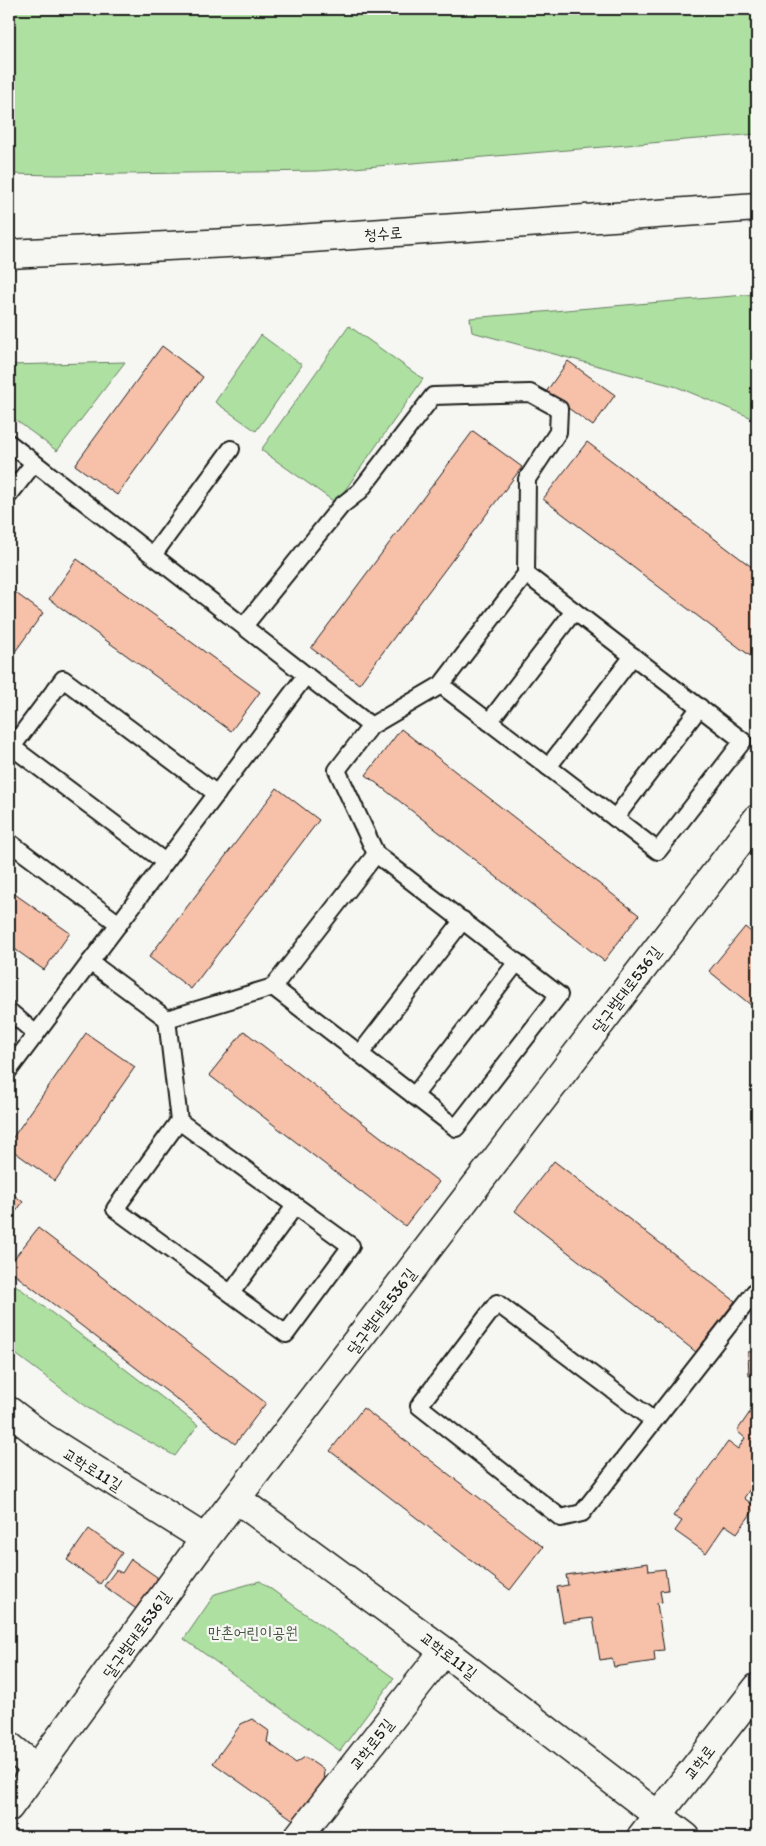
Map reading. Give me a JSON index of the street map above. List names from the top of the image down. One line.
{"streets":{"street":["청수로","달구벌대로536길","교학로11길","교학로5길","교학로"]},"crossings":[["달구벌대로536길","교학로11길"],["교학로11길","교학로5길"],["교학로11길","교학로"]],"parks":["만촌어린이공원"]}
